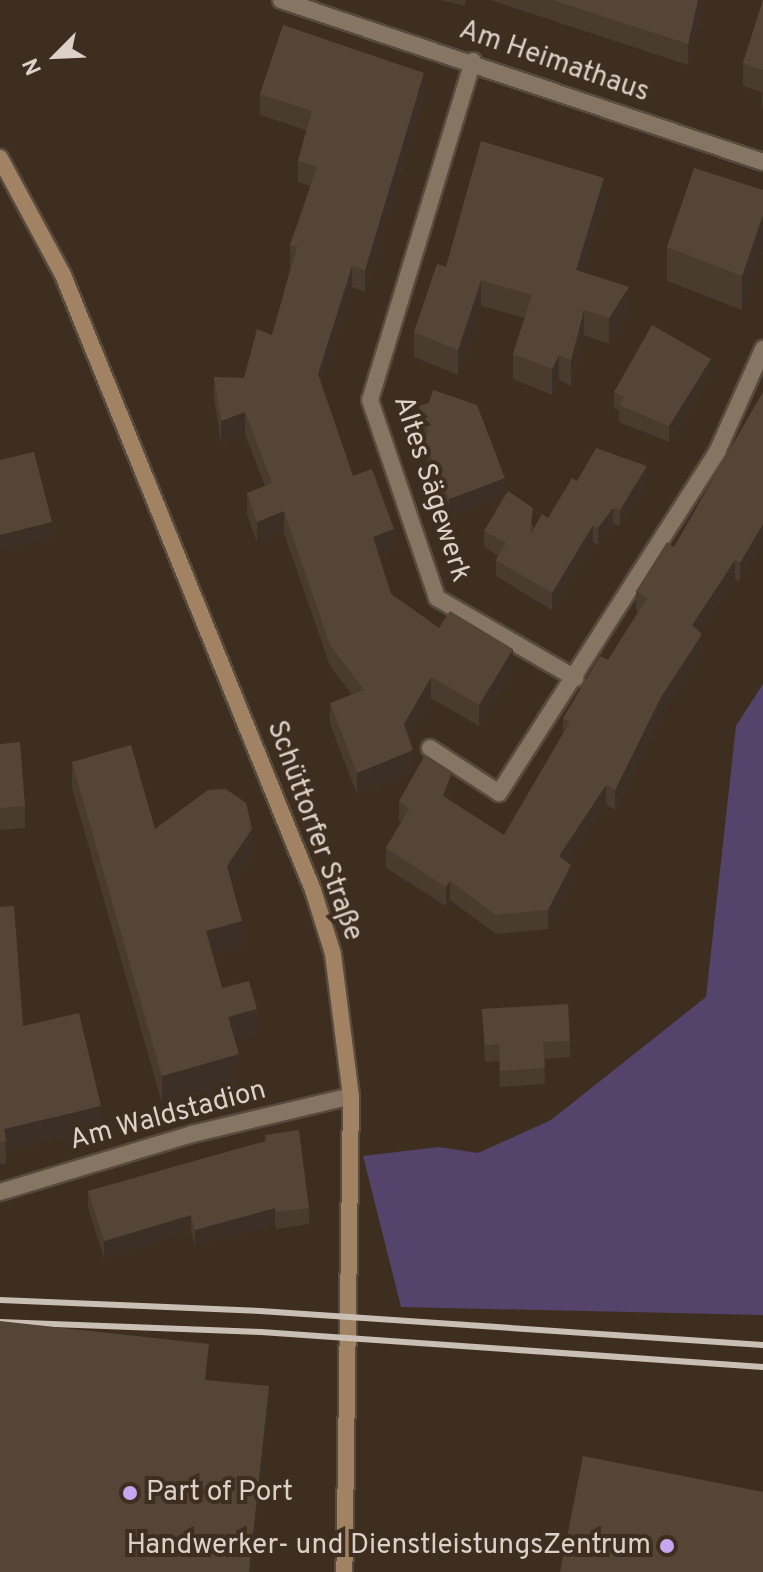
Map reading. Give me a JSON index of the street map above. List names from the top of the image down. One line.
{"streets":{"main road":["Schüttorfer Straße"],"street":["Am Heimathaus","Altes Sägewerk","Am Waldstadion"]},"crossings":[["Am Heimathaus","Altes Sägewerk"],["Schüttorfer Straße","Am Waldstadion"]],"places":["Part of Port","Handwerker- und DienstleistungsZentrum"],"north":"bottom left"}
